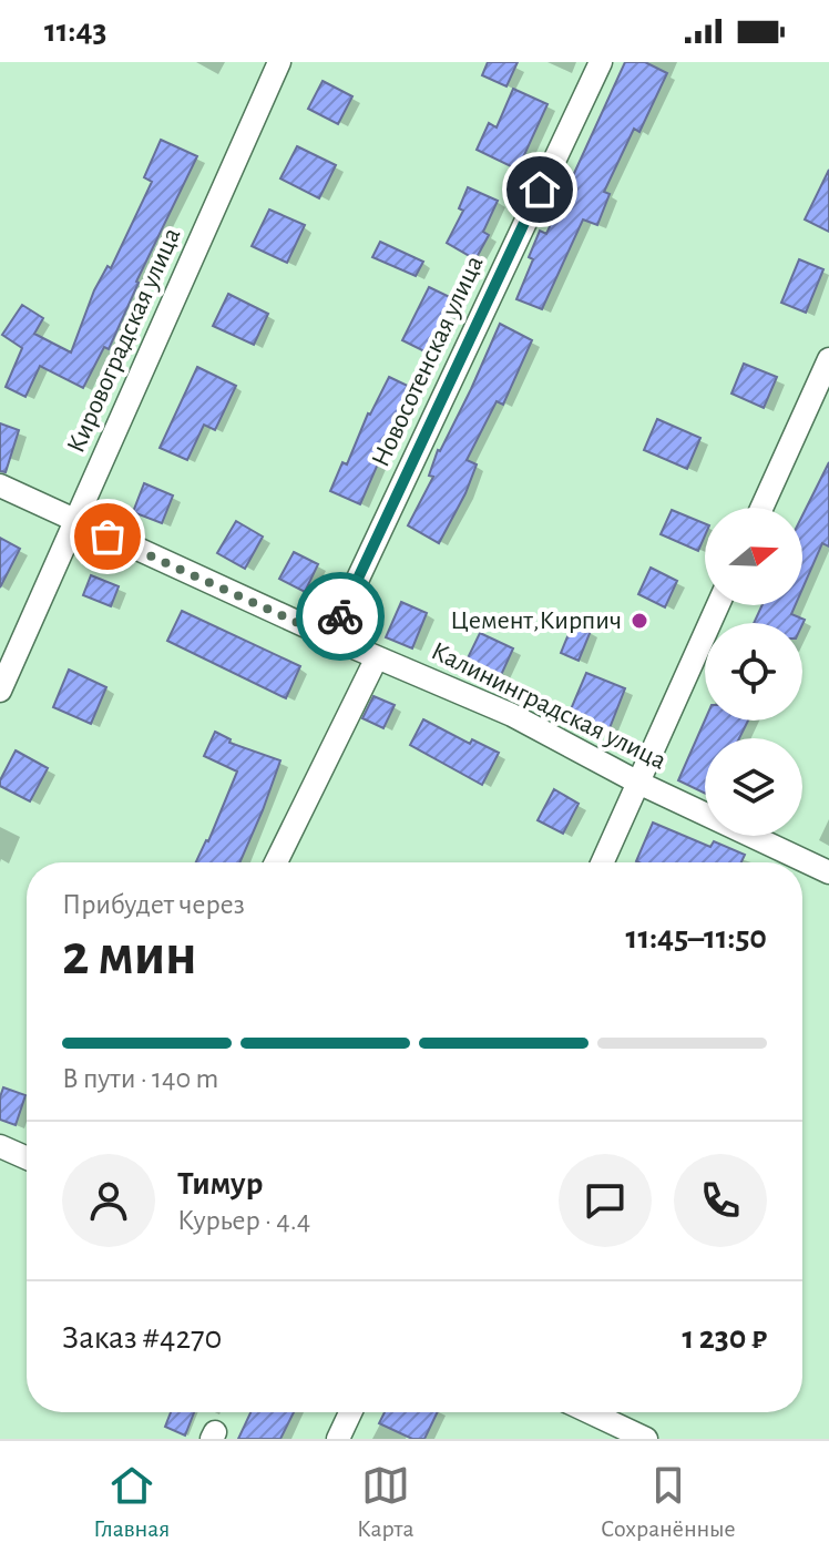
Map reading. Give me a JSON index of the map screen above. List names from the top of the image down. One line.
{"streets":{"street":["Кировоградская улица","Новосотенская улица","Калининградская улица"]},"crossings":[["Кировоградская улица","Калининградская улица"],["Новосотенская улица","Калининградская улица"]],"places":["Цемент,Кирпич"],"north":"right","page":{"status":"11:43","heading":["2 мин","Прибудет через","11:45–11:50"],"panel":["Тимур","Курьер · 4.4","Заказ #4270","1 230 ₽"],"bar":"В пути · 140 m","tabs":["Главная","Карта","Сохранённые"]}}
